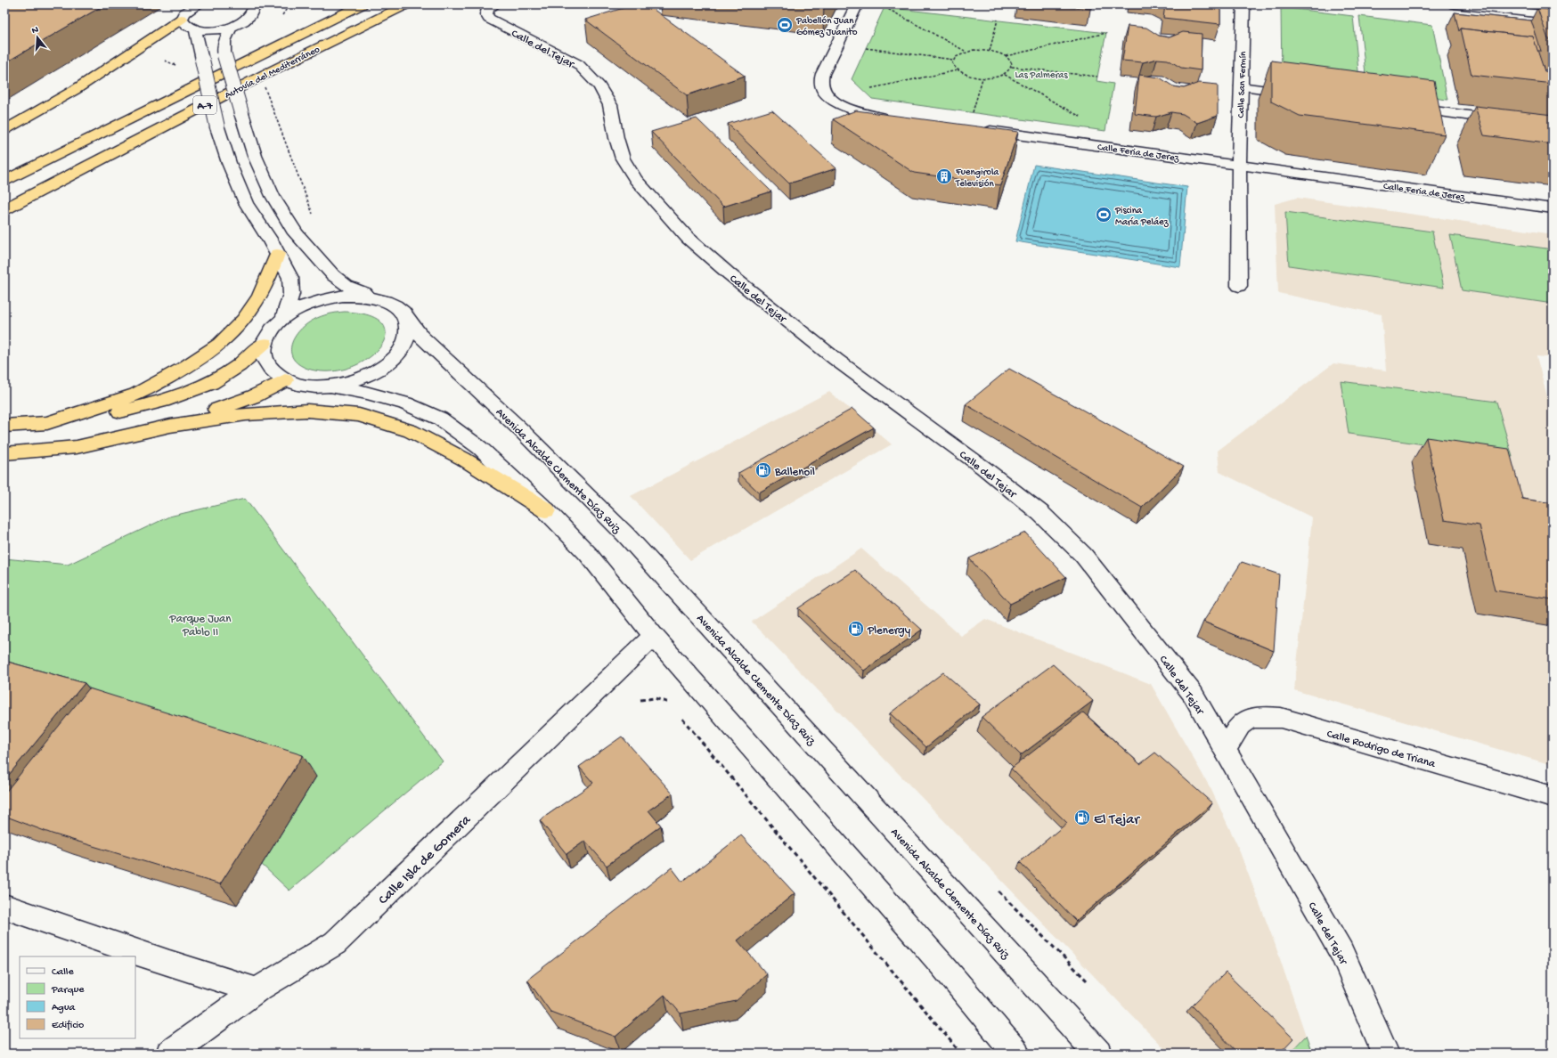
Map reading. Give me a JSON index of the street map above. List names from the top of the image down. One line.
{"streets":{"highway":["Autovía del Mediterráneo","A-7"],"street":["Calle del Tejar","Calle San Fermín","Calle Feria de Jerez","Avenida Alcalde Clemente Díaz Ruiz","Calle Rodrigo de Triana","Calle Isla de Gomera"]},"crossings":[["Calle del Tejar","Calle Rodrigo de Triana"],["Calle San Fermín","Calle Feria de Jerez"]],"parks":["Las Palmeras","Parque Juan Pablo II"],"places":{"sports":["Pabellón Juan Gómez Juanito","Piscina María Peláez"],"building":["Fuengirola Televisión"],"fuel station":["Ballenoil","Plenergy","El Tejar"]},"legend":["Calle","Parque","Agua","Edificio"],"north":"top"}
